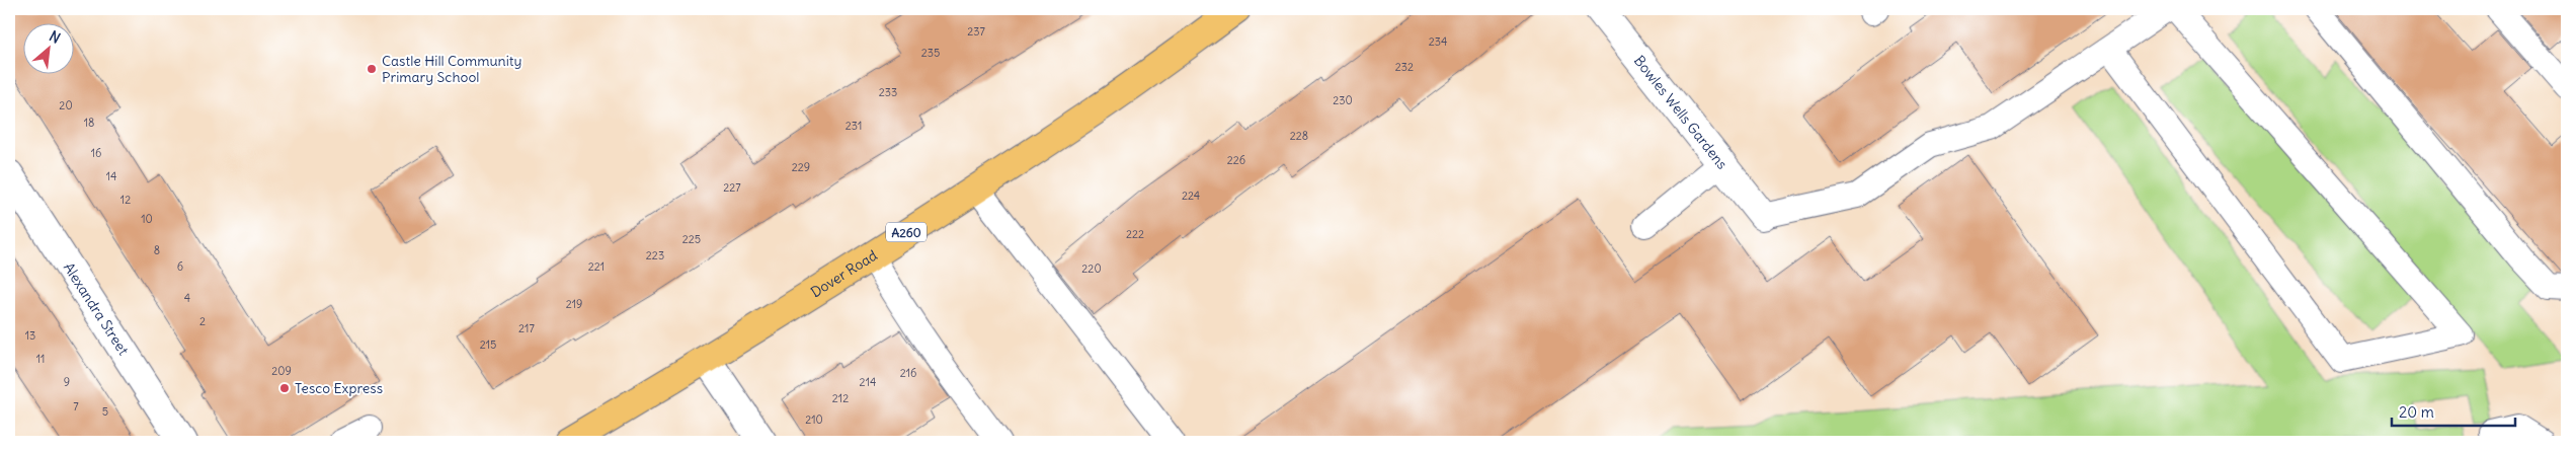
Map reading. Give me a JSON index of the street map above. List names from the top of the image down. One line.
{"streets":{"main road":["A260","Dover Road"],"street":["Bowles Wells Gardens","Alexandra Street"]},"places":["Castle Hill Community Primary School","Tesco Express"],"house_numbers":["237","234","235","232","233","230","20","18","231","228","16","226","229","14","227","224","12","10","222","225","8","223","6","221","220","4","219","2","217","13","215","11","209","216","9","214","212","7","5","210"],"scale_bar":"20 m","north":"top right"}
